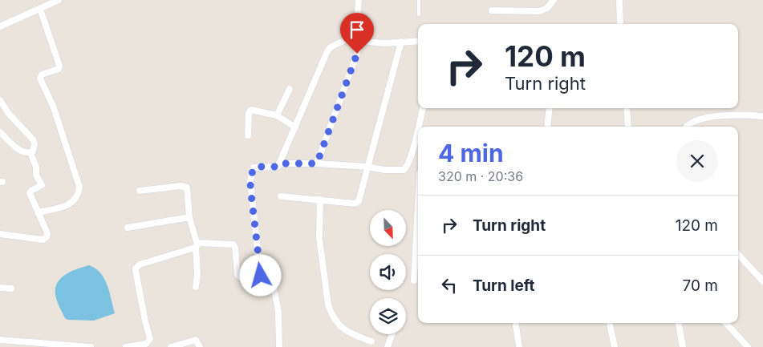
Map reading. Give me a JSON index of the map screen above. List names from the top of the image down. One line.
{"north":"bottom right","page":{"turn":["120 m","Turn right"],"heading":["4 min","320 m · 20:36"],"list":[{"name":"Turn right","value":"120 m"},{"name":"Turn left","value":"70 m"}]}}
